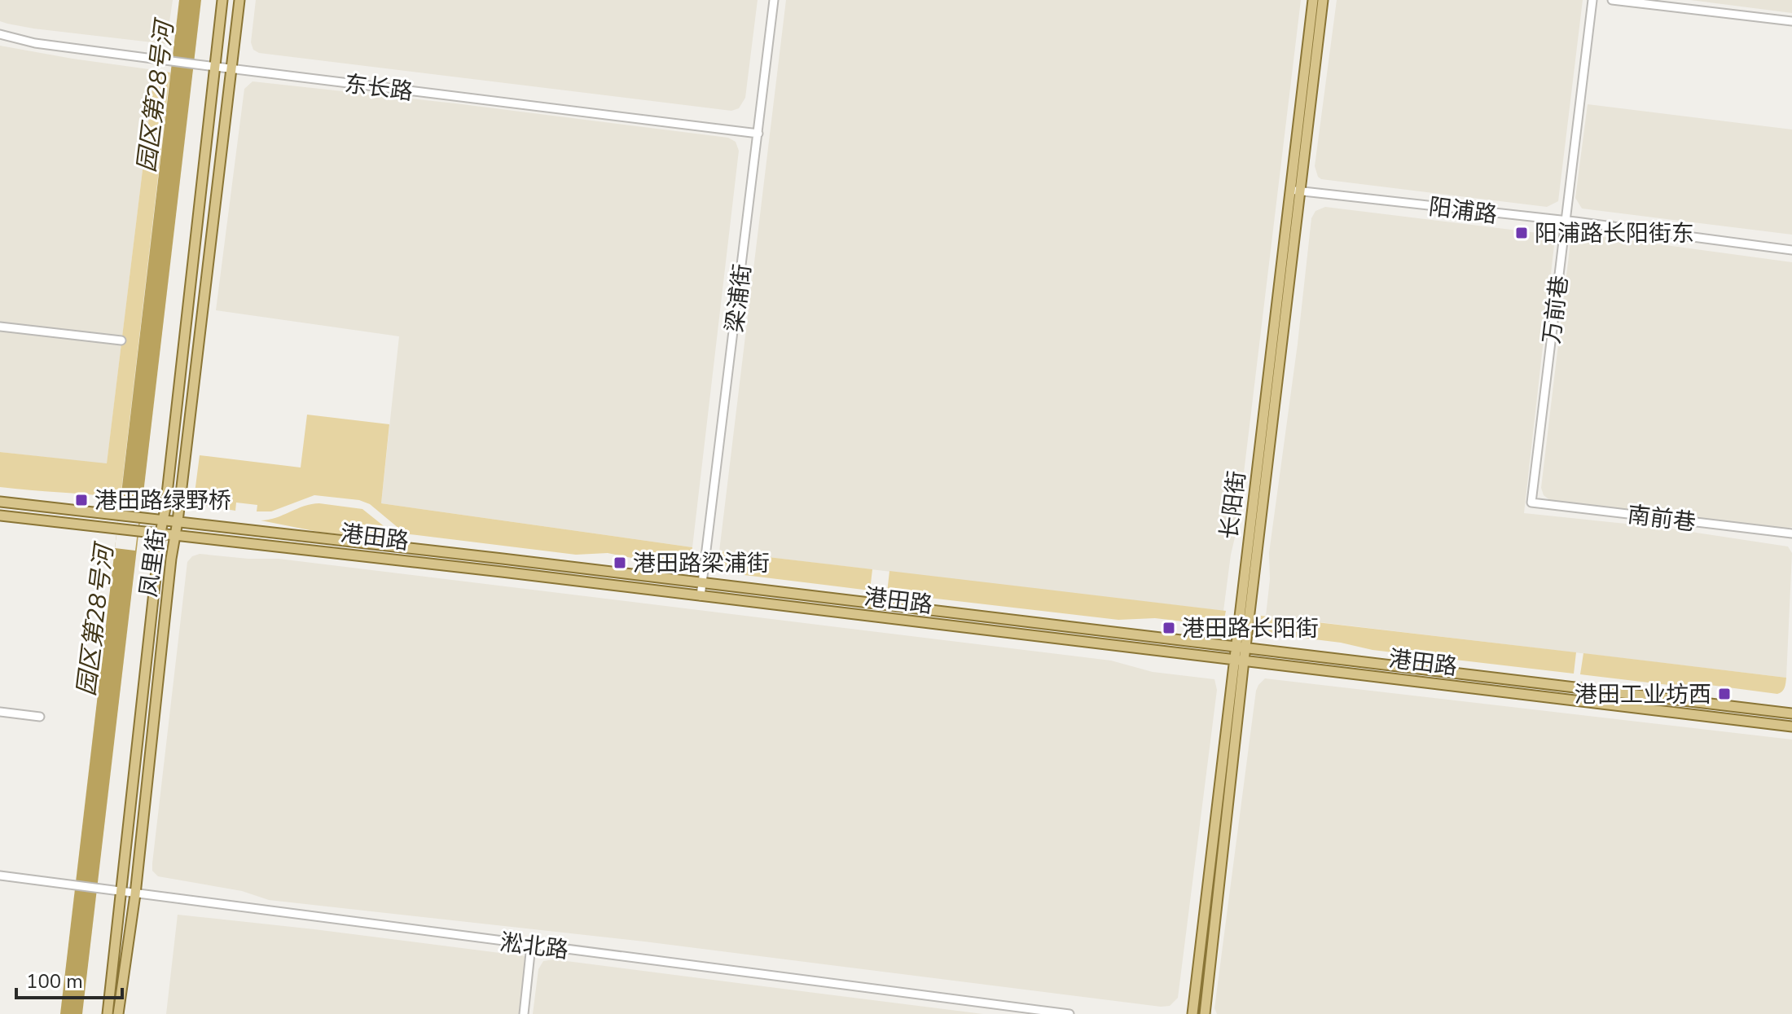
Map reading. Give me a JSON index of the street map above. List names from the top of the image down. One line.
{"streets":{"main road":["长阳街","港田路","凤里街"],"street":["东长路","阳浦路","梁浦街","万前巷","南前巷","淞北路"]},"crossings":[["东长路","梁浦街"],["东长路","凤里街"],["阳浦路","万前巷"],["阳浦路","长阳街"],["梁浦街","港田路"],["万前巷","南前巷"],["长阳街","港田路"],["港田路","凤里街"],["凤里街","淞北路"]],"water":["园区第28号河"],"places":{"transit":["阳浦路长阳街东","港田路绿野桥","港田路梁浦街","港田路长阳街","港田工业坊西"]},"scale_bar":"100 m"}
